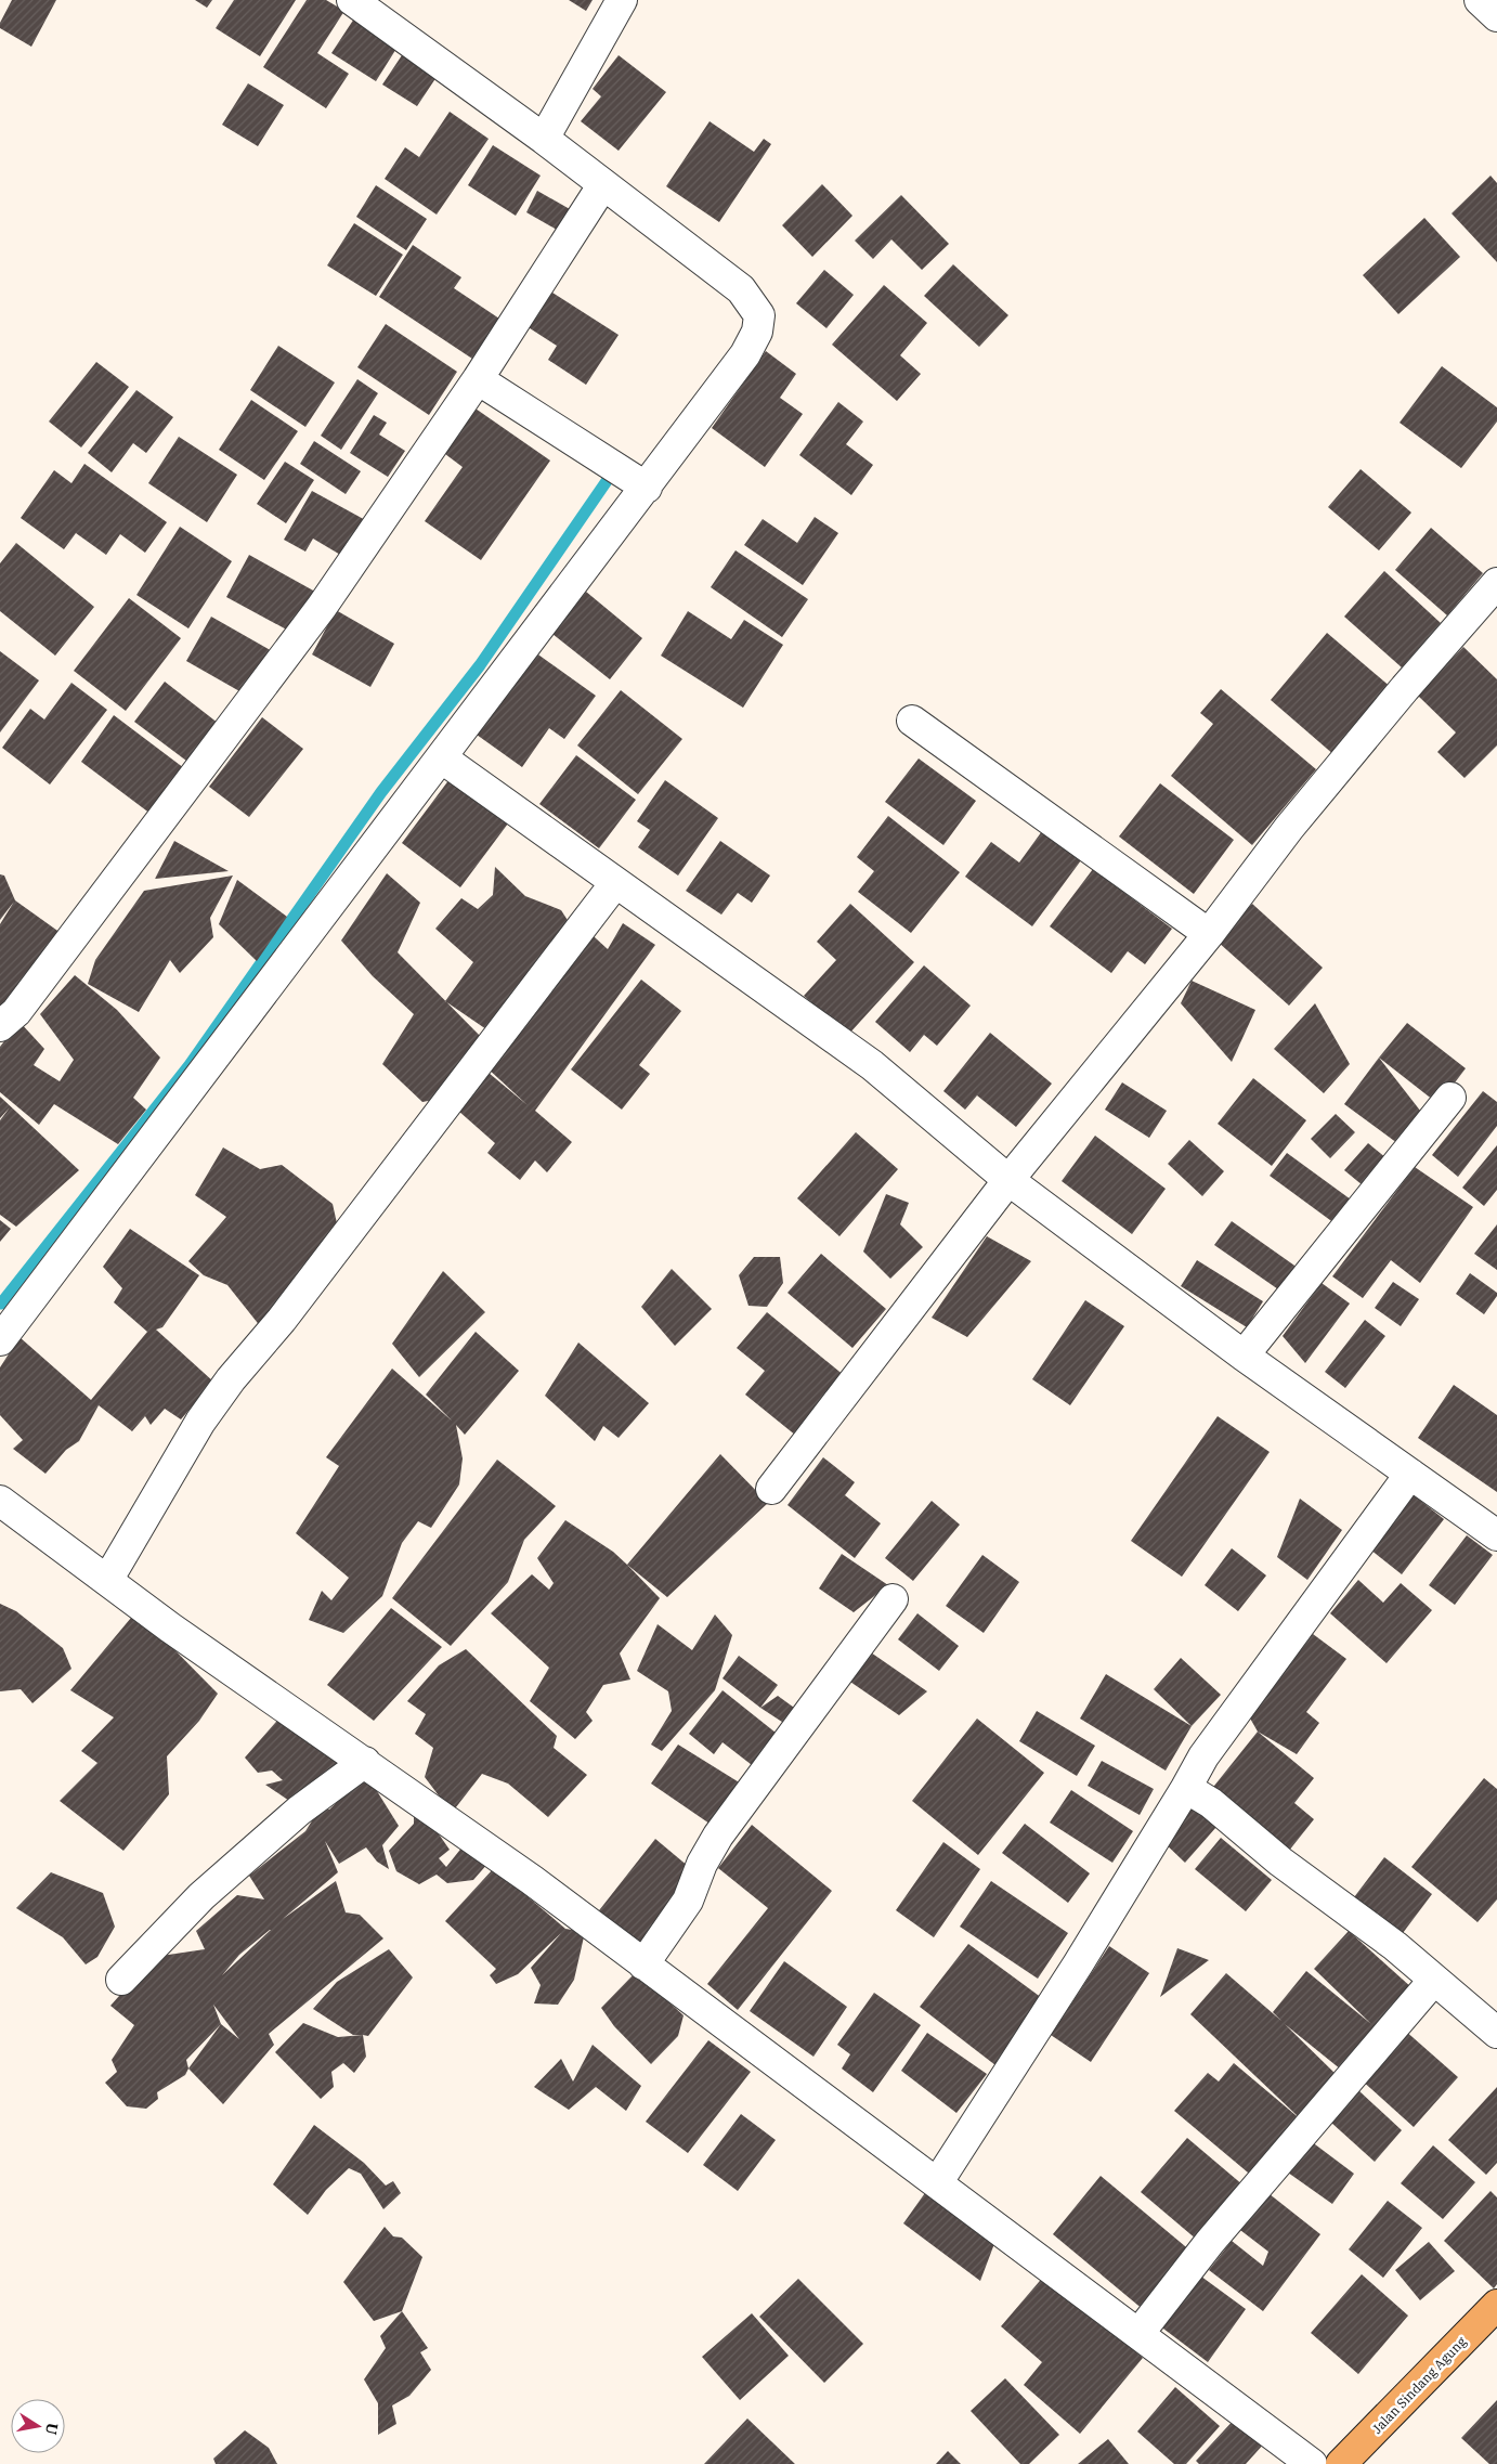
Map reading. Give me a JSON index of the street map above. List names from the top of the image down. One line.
{"streets":{"main road":["Jalan Sindang Agung"]},"north":"right"}
